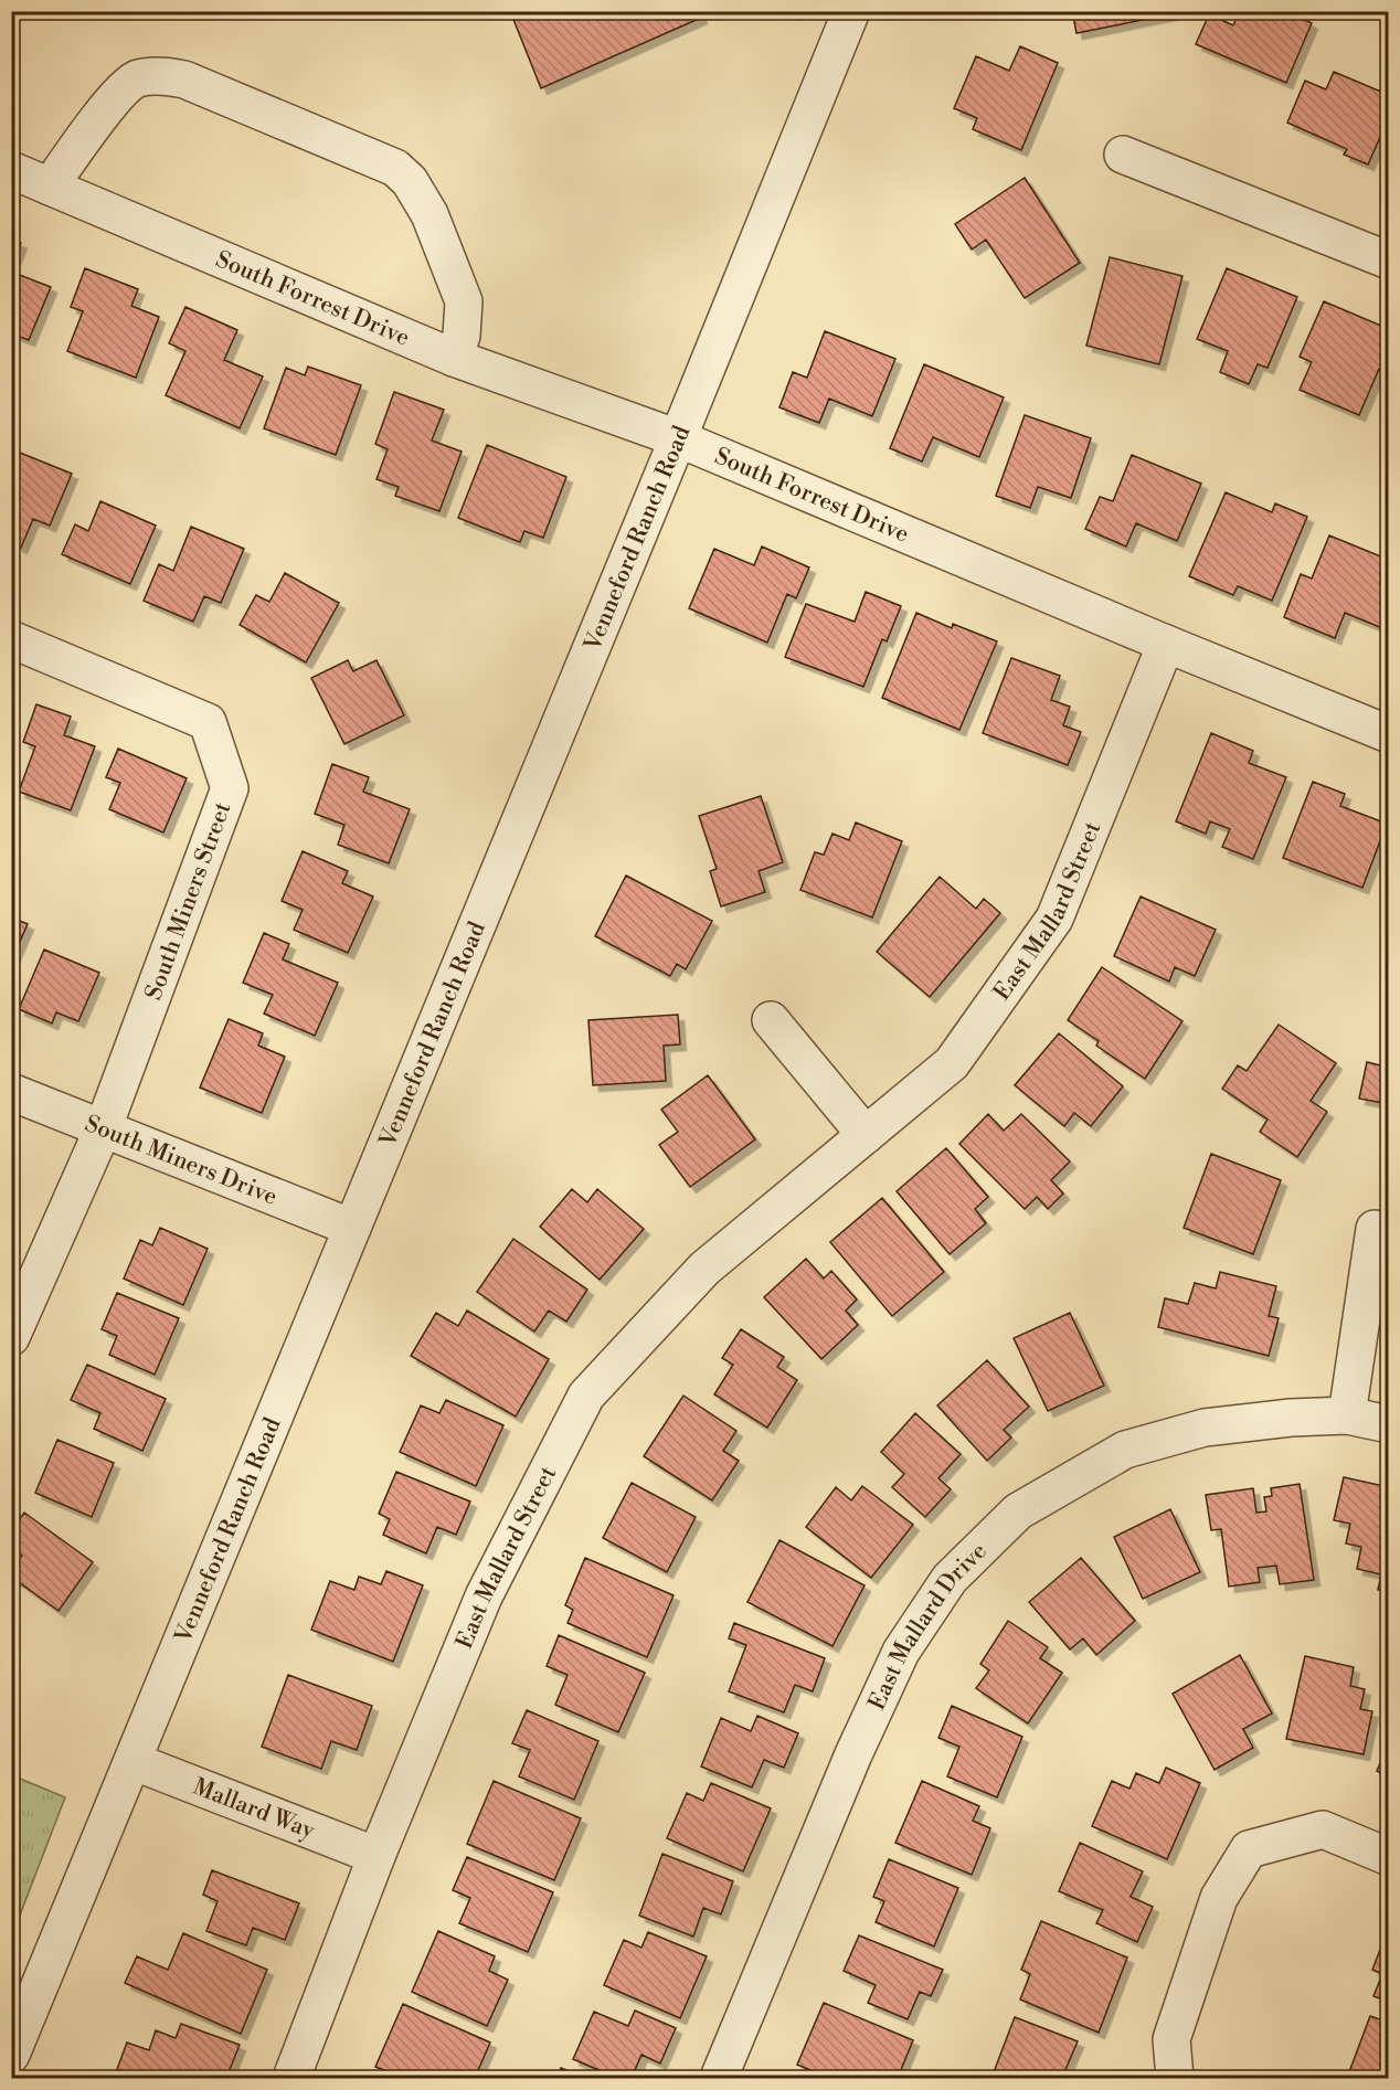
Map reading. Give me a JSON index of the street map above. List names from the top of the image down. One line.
{"streets":{"street":["South Forrest Drive","Venneford Ranch Road","South Miners Street","East Mallard Street","South Miners Drive","East Mallard Drive","Mallard Way"]},"crossings":[["South Forrest Drive","Venneford Ranch Road"],["South Forrest Drive","East Mallard Street"],["Venneford Ranch Road","South Miners Drive"],["Venneford Ranch Road","Mallard Way"],["South Miners Street","South Miners Drive"],["East Mallard Street","Mallard Way"]]}
